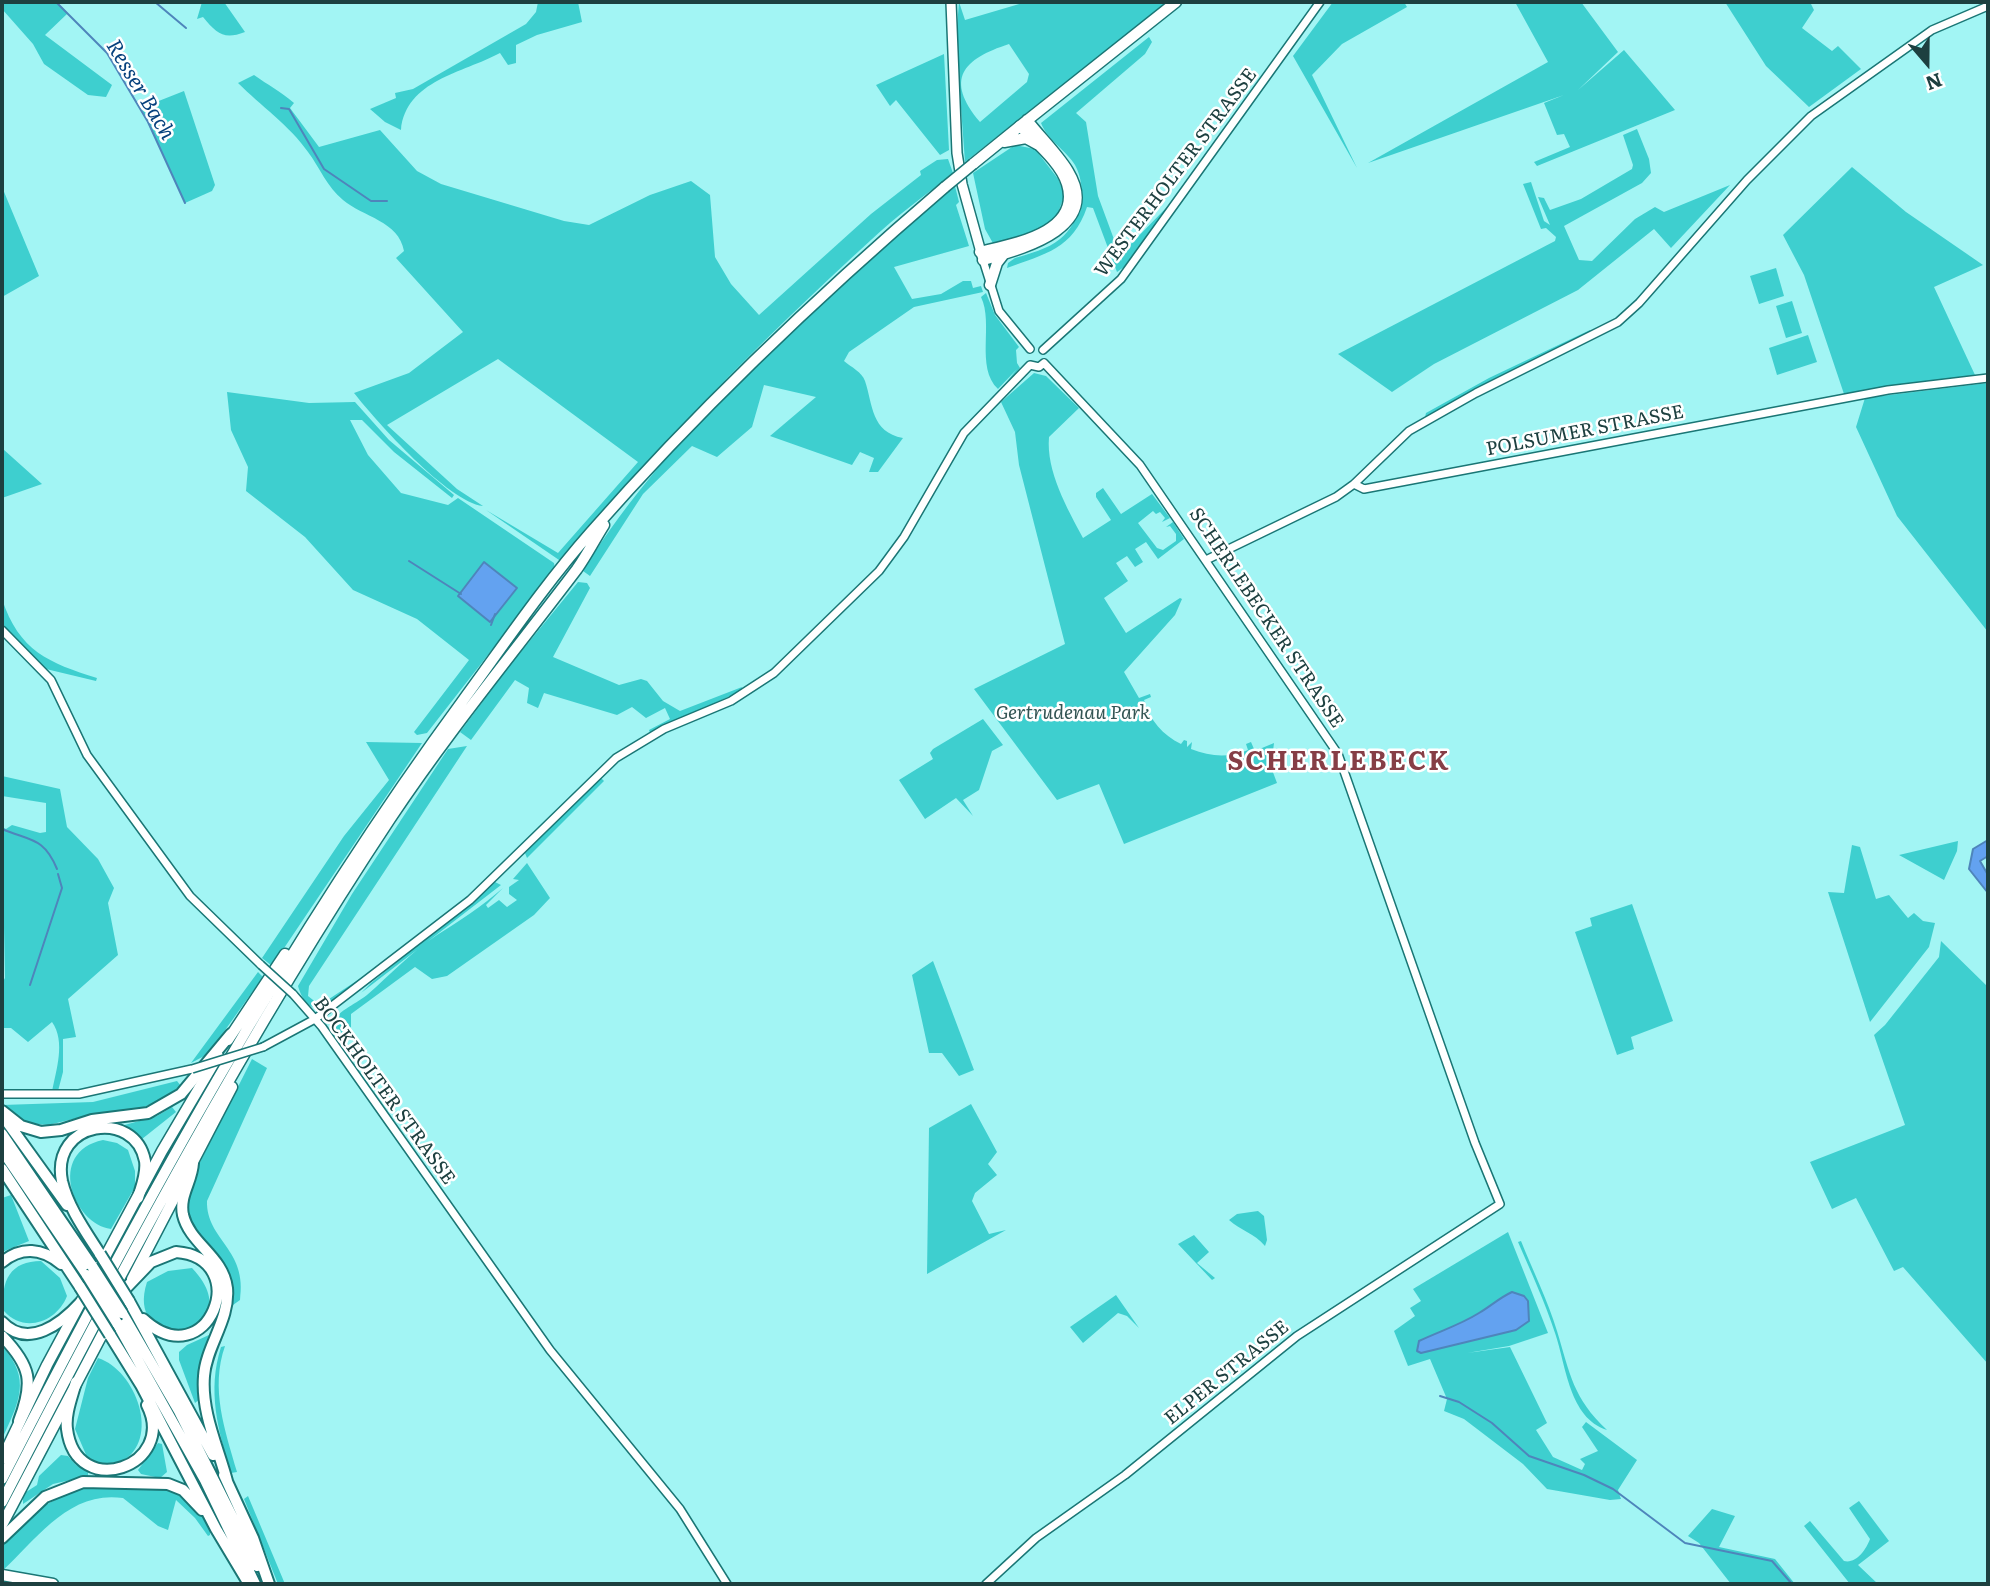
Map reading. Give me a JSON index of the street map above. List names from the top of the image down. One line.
{"streets":{"street":["WESTERHOLTER STRASSE","POLSUMER STRASSE","SCHERLEBECKER STRASSE","BOCKHOLTER STRASSE","ELPER STRASSE"]},"crossings":[["WESTERHOLTER STRASSE","SCHERLEBECKER STRASSE"],["SCHERLEBECKER STRASSE","ELPER STRASSE"]],"districts":["SCHERLEBECK"],"water":["Resser Bach"],"parks":["Gertrudenau Park"],"north":"bottom"}
